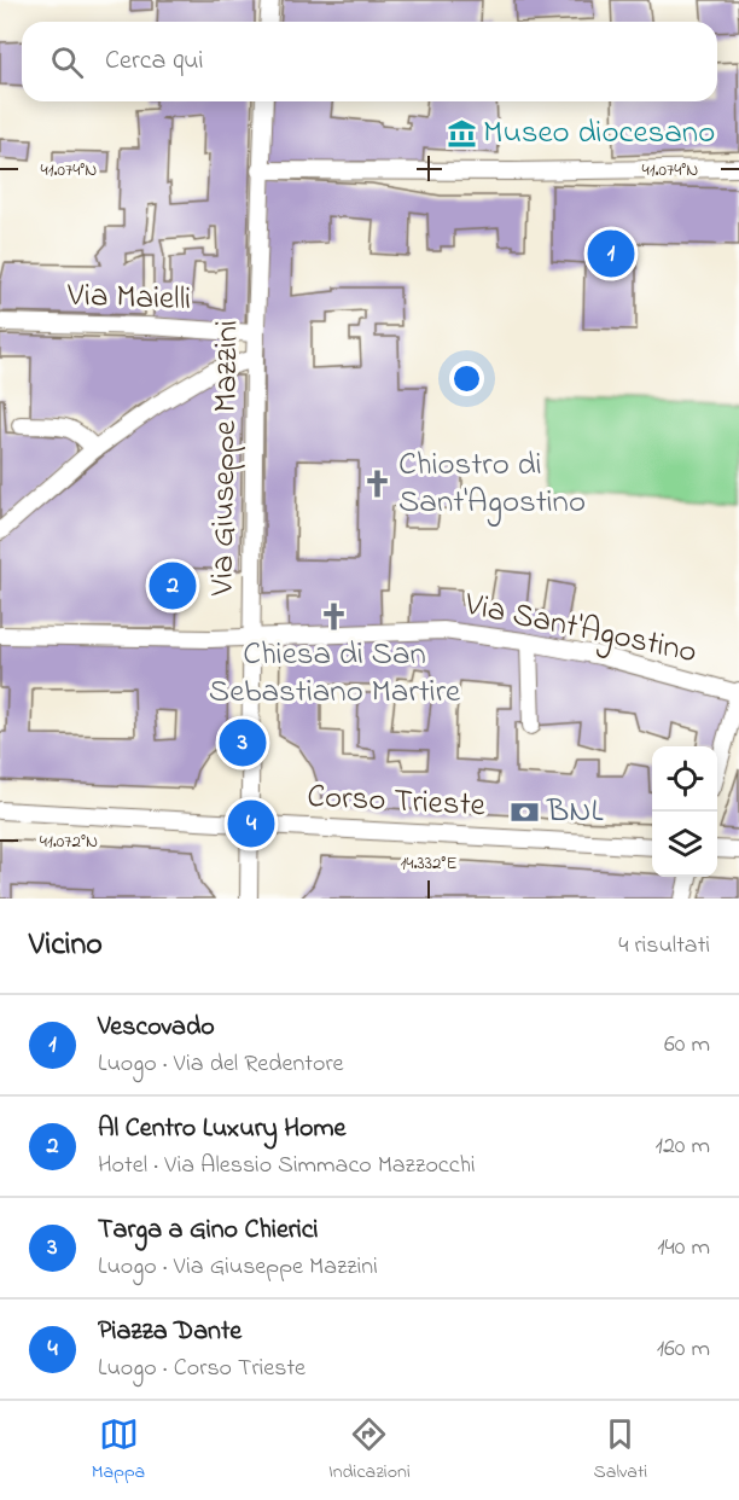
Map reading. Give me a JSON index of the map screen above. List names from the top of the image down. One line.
{"streets":{"street":["Via Maielli","Via Giuseppe Mazzini","Via Sant'Agostino","Corso Trieste"]},"crossings":[["Via Maielli","Via Giuseppe Mazzini"],["Via Giuseppe Mazzini","Via Sant'Agostino"],["Via Giuseppe Mazzini","Corso Trieste"]],"places":{"museum":["Museo diocesano"],"church":["Chiostro di Sant'Agostino","Chiesa di San Sebastiano Martire"],"bank":["BNL"]},"page":{"search":"Cerca qui","pins":["1","2","3","4"],"heading":["Vicino","4 risultati"],"list":[{"mark":"1","name":"Vescovado","note":"Luogo · Via del Redentore","value":"60 m"},{"mark":"2","name":"Al Centro Luxury Home","note":"Hotel · Via Alessio Simmaco Mazzocchi","value":"120 m"},{"mark":"3","name":"Targa a Gino Chierici","note":"Luogo · Via Giuseppe Mazzini","value":"140 m"},{"mark":"4","name":"Piazza Dante","note":"Luogo · Corso Trieste","value":"160 m"}],"nav":["Mappa","Indicazioni","Salvati"]},"coordinates":["41.074°N","41.072°N","14.332°E"]}
